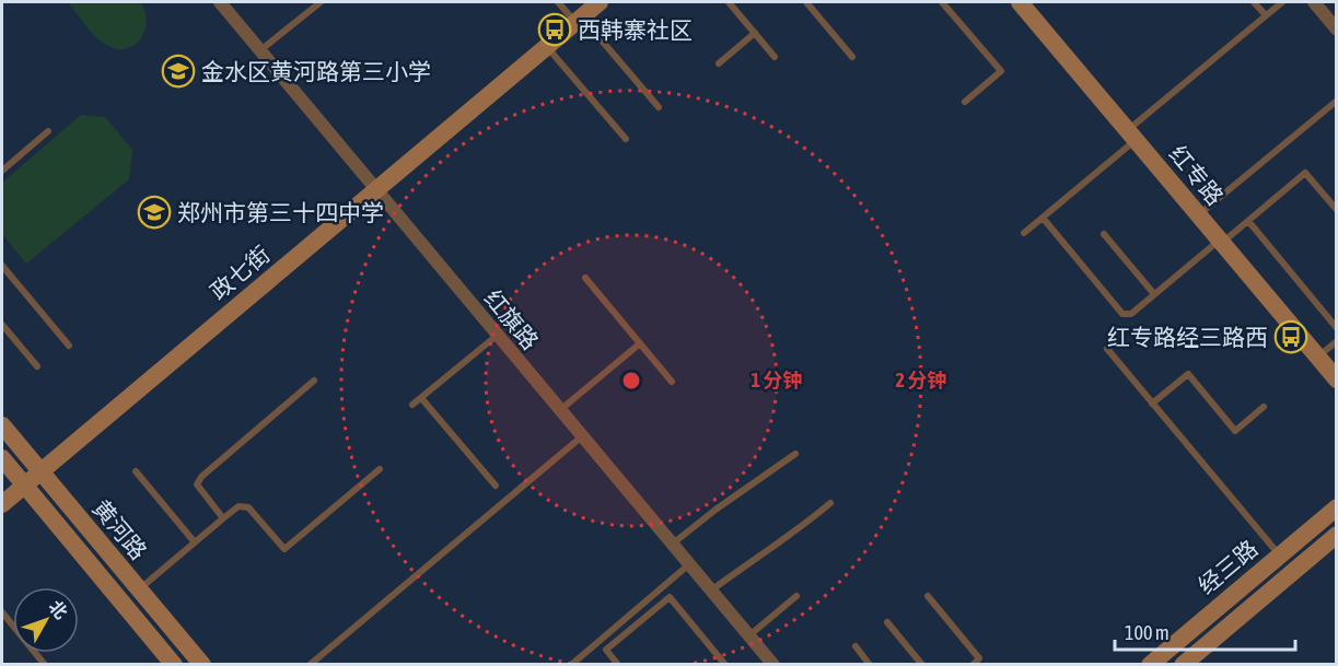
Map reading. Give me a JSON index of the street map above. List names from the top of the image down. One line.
{"streets":{"street":["红专路","政七街","红旗路","黄河路","经三路"]},"crossings":[["政七街","红旗路"],["政七街","黄河路"]],"places":{"bus stop":["西韩寨社区","红专路经三路西"],"school or university":["金水区黄河路第三小学","郑州市第三十四中学"]},"scale_bar":"100 m","north":"top right","rings":["1 分钟","2 分钟"]}
